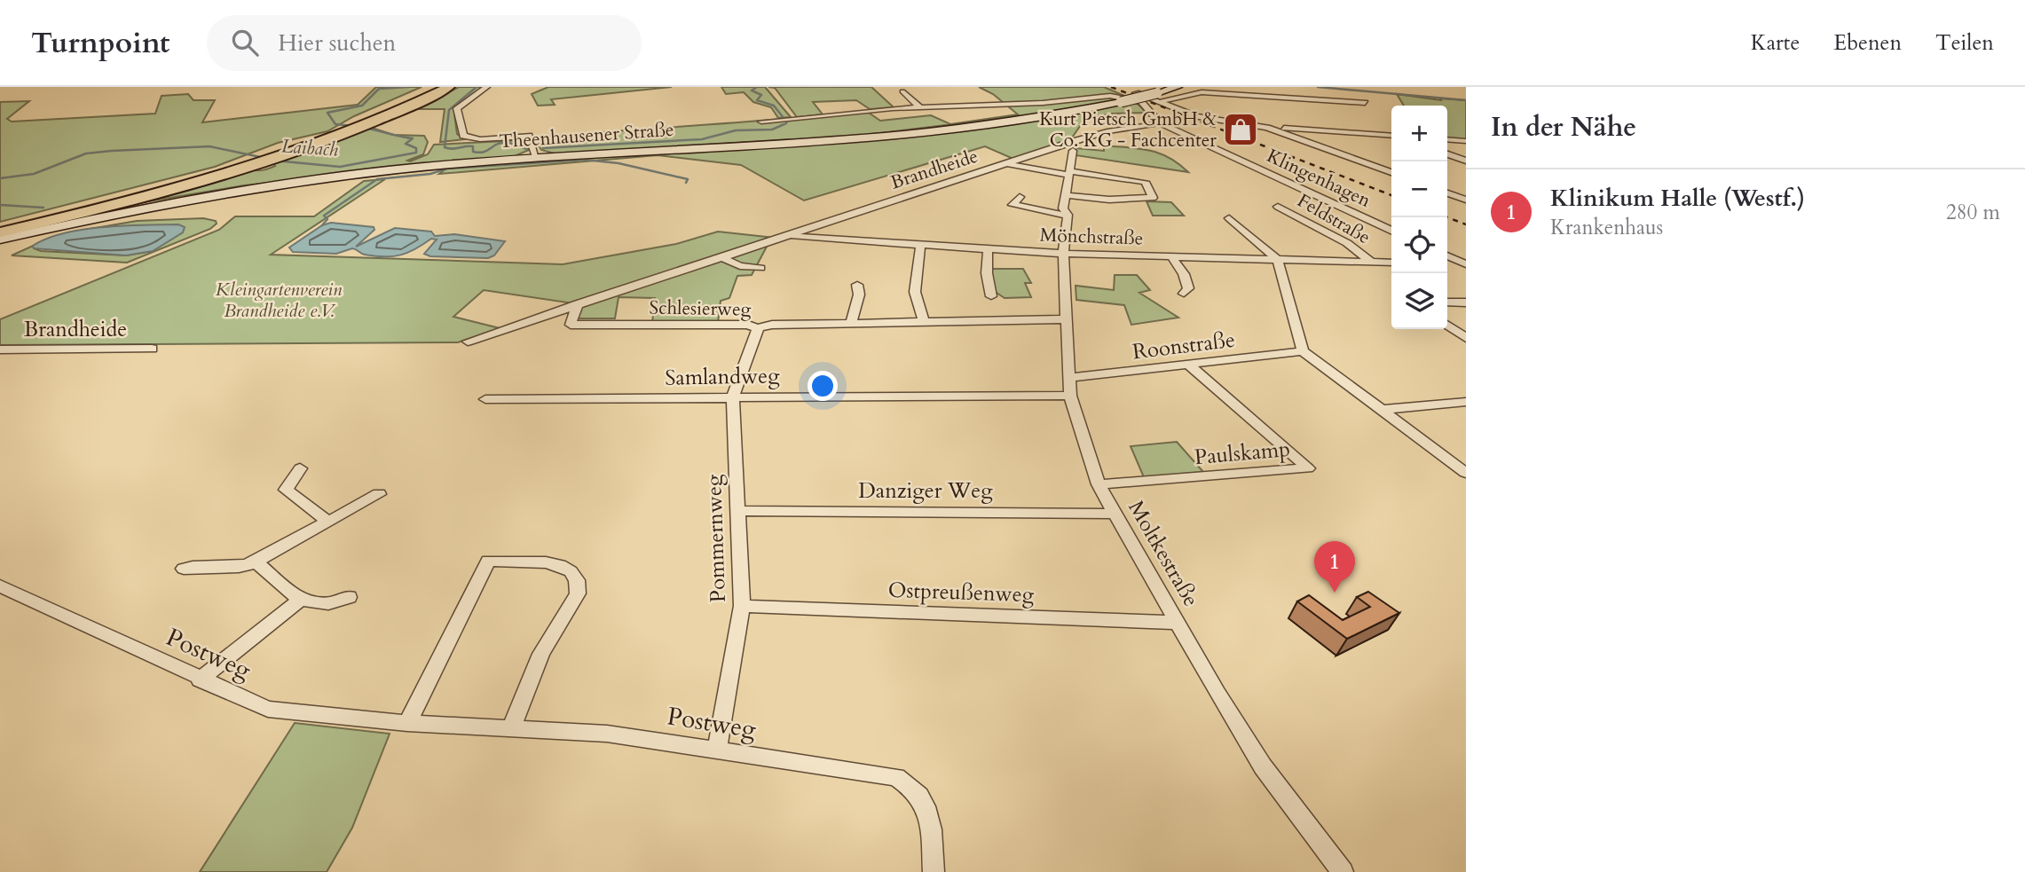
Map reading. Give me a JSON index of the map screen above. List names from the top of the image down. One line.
{"streets":{"main road":["Theenhausener Straße"],"street":["Brandheide","Klingenhagen","Feldstraße","Mönchstraße","Schlesierweg","Roonstraße","Samlandweg","Paulskamp","Danziger Weg","Pommernweg","Moltkestraße","Ostpreußenweg","Postweg"]},"crossings":[["Brandheide","Klingenhagen"],["Brandheide","Mönchstraße"],["Brandheide","Schlesierweg"],["Feldstraße","Mönchstraße"],["Mönchstraße","Moltkestraße"],["Schlesierweg","Pommernweg"],["Schlesierweg","Moltkestraße"],["Roonstraße","Paulskamp"],["Roonstraße","Moltkestraße"],["Samlandweg","Pommernweg"],["Samlandweg","Moltkestraße"],["Paulskamp","Moltkestraße"],["Danziger Weg","Pommernweg"],["Danziger Weg","Moltkestraße"],["Pommernweg","Ostpreußenweg"],["Pommernweg","Postweg"],["Moltkestraße","Ostpreußenweg"]],"water":["Laibach"],"parks":["Kleingartenverein Brandheide e.V."],"places":{"shop":["Kurt Pietsch GmbH & Co. KG - Fachcenter"]},"page":{"header":"Turnpoint","search":"Hier suchen","nav":["Karte","Ebenen","Teilen"],"heading":"In der Nähe","map_buttons":["+","−"],"list":[{"mark":"1","name":"Klinikum Halle (Westf.)","note":"Krankenhaus","value":"280 m"}],"pins":"1"}}
